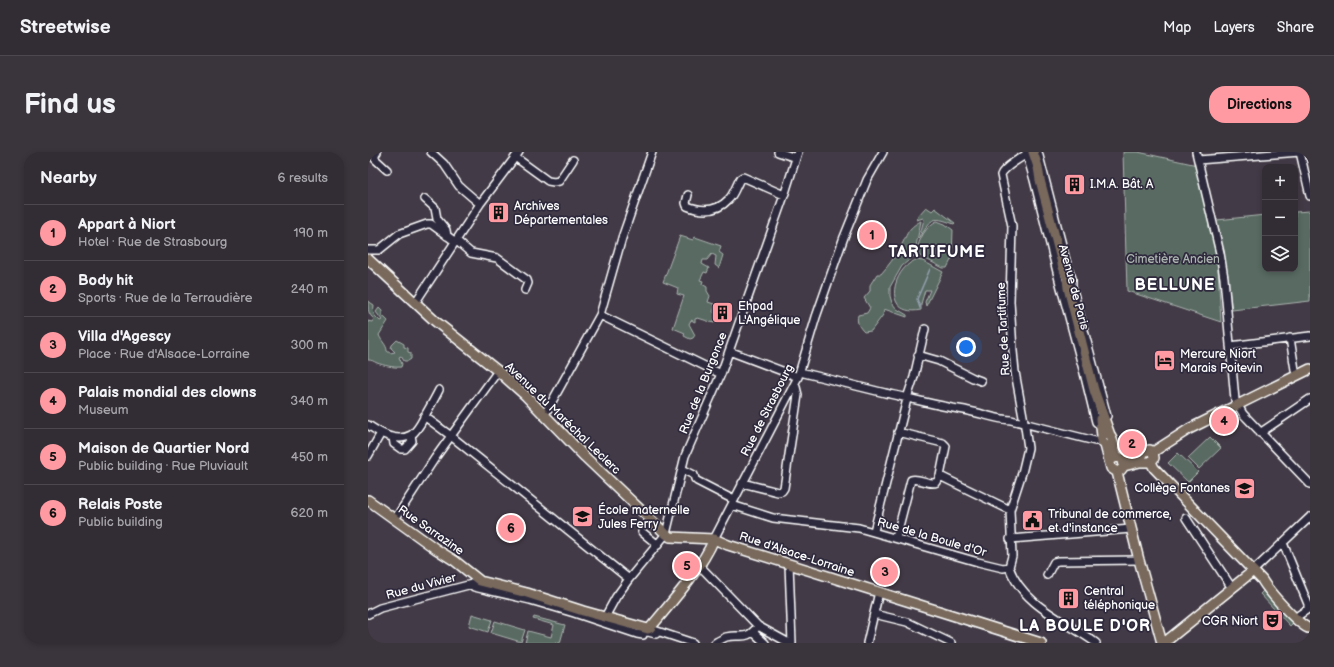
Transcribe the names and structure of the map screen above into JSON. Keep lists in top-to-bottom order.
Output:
{
  "streets": {
    "main road": [
      "Avenue de Paris",
      "Avenue du Maréchal Leclerc",
      "Rue Sarrazine",
      "Rue d'Alsace-Lorraine"
    ],
    "street": [
      "Rue de Tartifume",
      "Rue de la Burgonce",
      "Rue de Strasbourg",
      "Rue de la Boule d'Or",
      "Rue du Vivier"
    ]
  },
  "crossings": [
    ["Avenue de Paris", "Rue de Tartifume"],
    ["Rue de Tartifume", "Rue de la Boule d'Or"],
    ["Rue de la Burgonce", "Avenue du Maréchal Leclerc"],
    ["Rue de la Burgonce", "Rue de la Boule d'Or"],
    ["Rue de Strasbourg", "Rue de la Boule d'Or"],
    ["Rue de Strasbourg", "Rue d'Alsace-Lorraine"],
    ["Rue Sarrazine", "Rue du Vivier"]
  ],
  "districts": ["TARTIFUME", "BELLUNE", "LA BOULE D'OR"],
  "parks": ["Cimetière Ancien"],
  "places": {
    "building": [
      "I.M.A. Bât. A",
      "Archives Départementales",
      "Ehpad L'Angélique",
      "Central téléphonique"
    ],
    "hotel": ["Mercure Niort Marais Poitevin"],
    "school or university": ["Collège Fontanes", "École maternelle Jules Ferry"],
    "public building": ["Tribunal de commerce, et d'instance"],
    "theatre": ["CGR Niort"]
  },
  "page": {
    "header": "Streetwise",
    "nav": ["Map", "Layers", "Share"],
    "buttons": "Directions",
    "title": "Find us",
    "heading": ["Nearby", "6 results"],
    "map_buttons": ["+", "−"],
    "list": [
      {
        "mark": "1",
        "name": "Appart à Niort",
        "note": "Hotel · Rue de Strasbourg",
        "value": "190 m"
      },
      {
        "mark": "2",
        "name": "Body hit",
        "note": "Sports · Rue de la Terraudière",
        "value": "240 m"
      },
      {
        "mark": "3",
        "name": "Villa d'Agescy",
        "note": "Place · Rue d'Alsace-Lorraine",
        "value": "300 m"
      },
      {
        "mark": "4",
        "name": "Palais mondial des clowns",
        "note": "Museum",
        "value": "340 m"
      },
      {
        "mark": "5",
        "name": "Maison de Quartier Nord",
        "note": "Public building · Rue Pluviault",
        "value": "450 m"
      },
      {
        "mark": "6",
        "name": "Relais Poste",
        "note": "Public building",
        "value": "620 m"
      }
    ],
    "pins": [
      "1",
      "4",
      "2",
      "6",
      "5",
      "3"
    ]
  }
}
